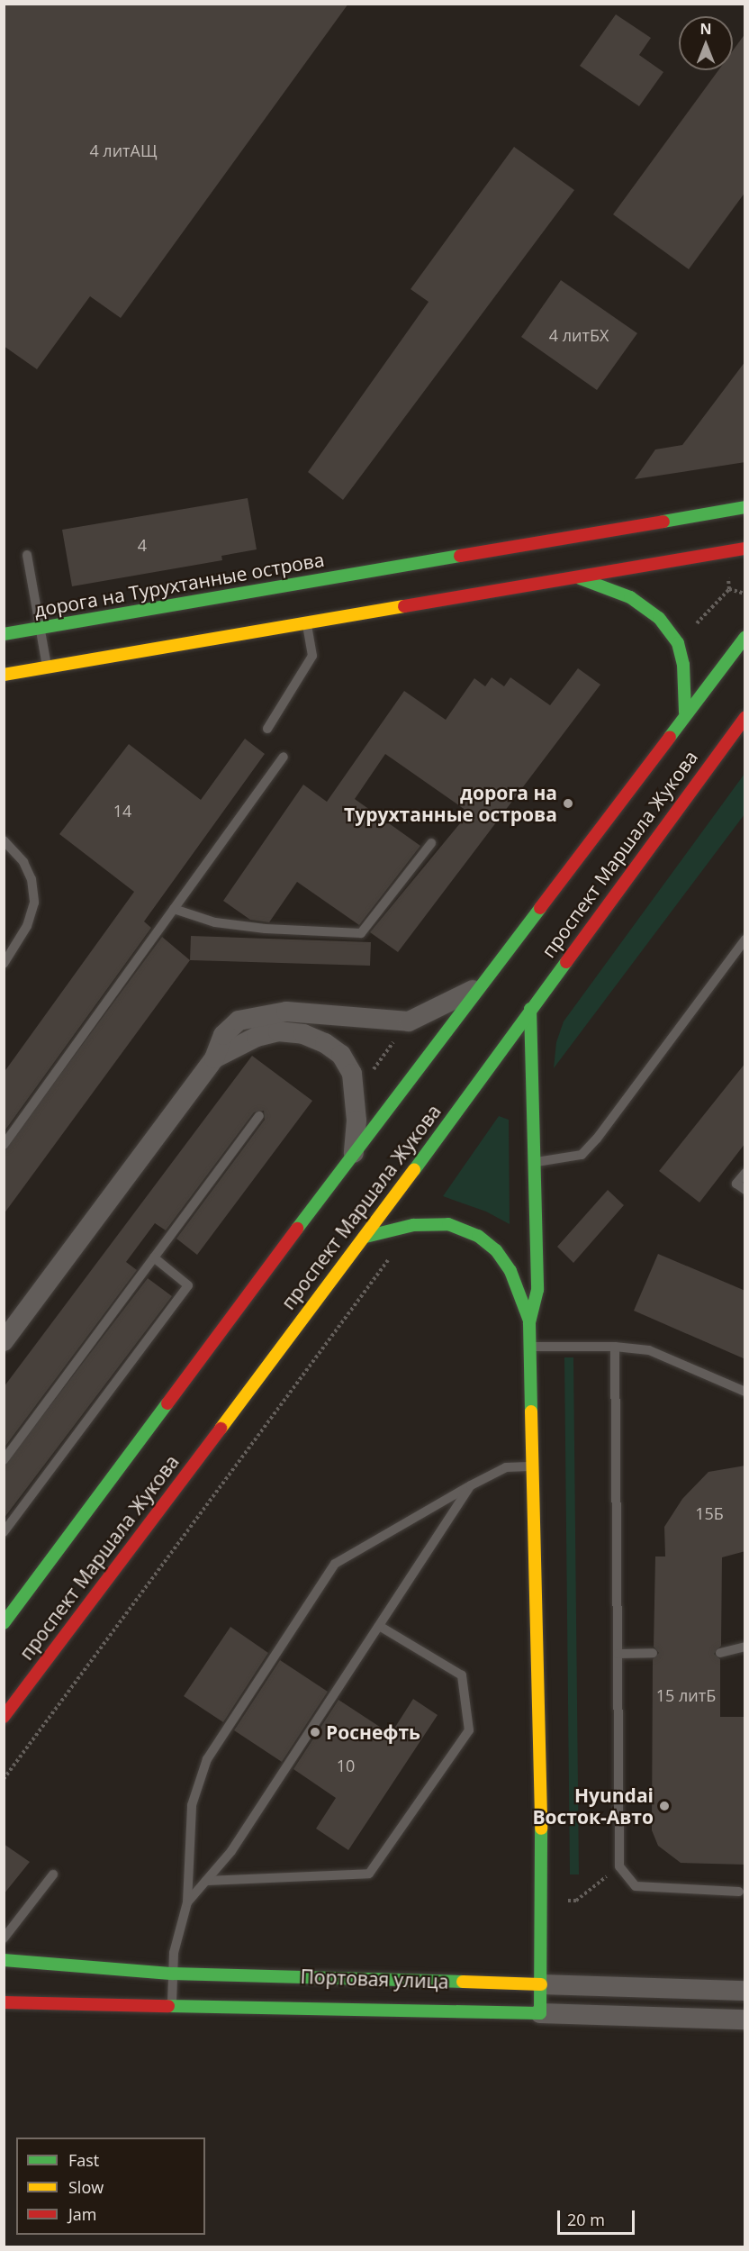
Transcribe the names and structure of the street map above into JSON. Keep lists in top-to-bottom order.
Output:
{
  "streets": {
    "street": ["дорога на Турухтанные острова", "проспект Маршала Жукова", "Портовая улица"]
  },
  "places": ["дорога на Турухтанные острова", "Роснефть", "Hyundai Восток-Авто"],
  "house_numbers": [
    "4 литАЩ",
    "4 литБХ",
    "4",
    "14",
    "15Б",
    "15 литБ",
    "10"
  ],
  "legend": ["Fast", "Slow", "Jam"],
  "scale_bar": "20 m",
  "north": "top"
}
